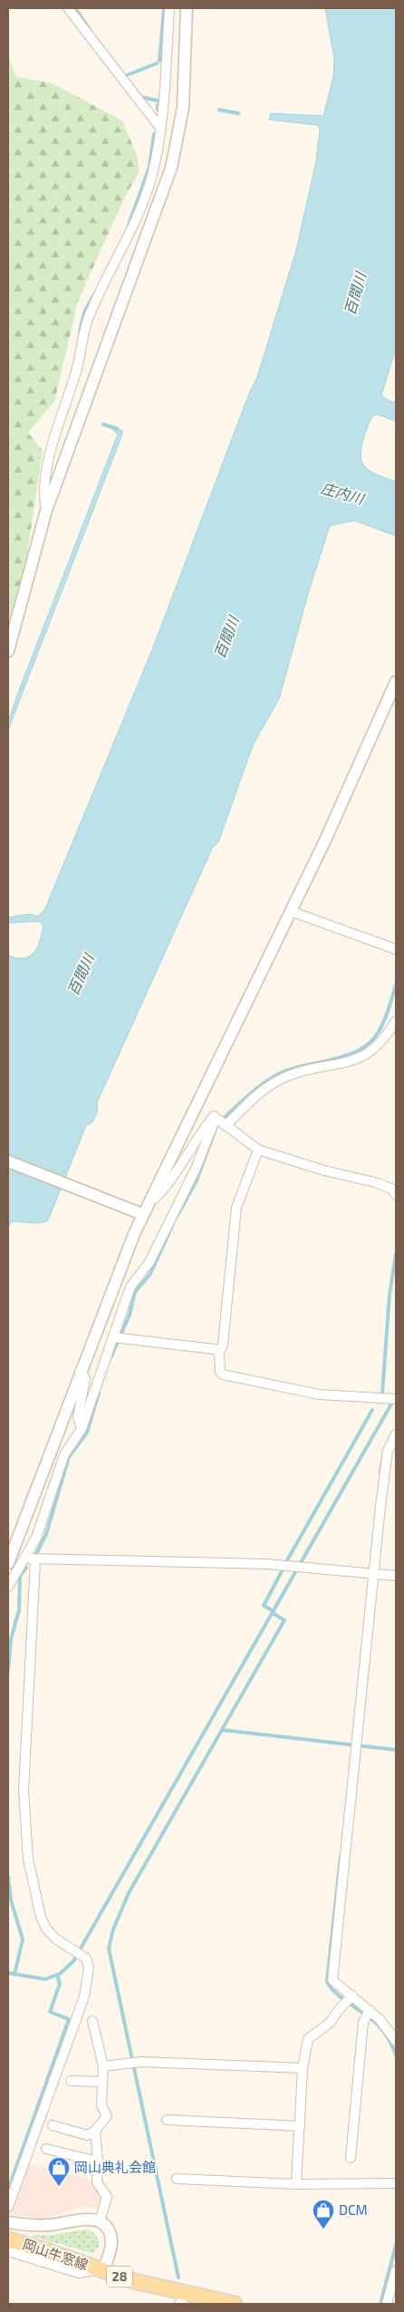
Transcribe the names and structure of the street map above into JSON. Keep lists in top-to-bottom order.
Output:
{
  "streets": {
    "main road": ["岡山牛窓線", "28"]
  },
  "water": ["百間川", "庄内川"],
  "places": {
    "shop": ["岡山典礼会館", "DCM"]
  }
}
